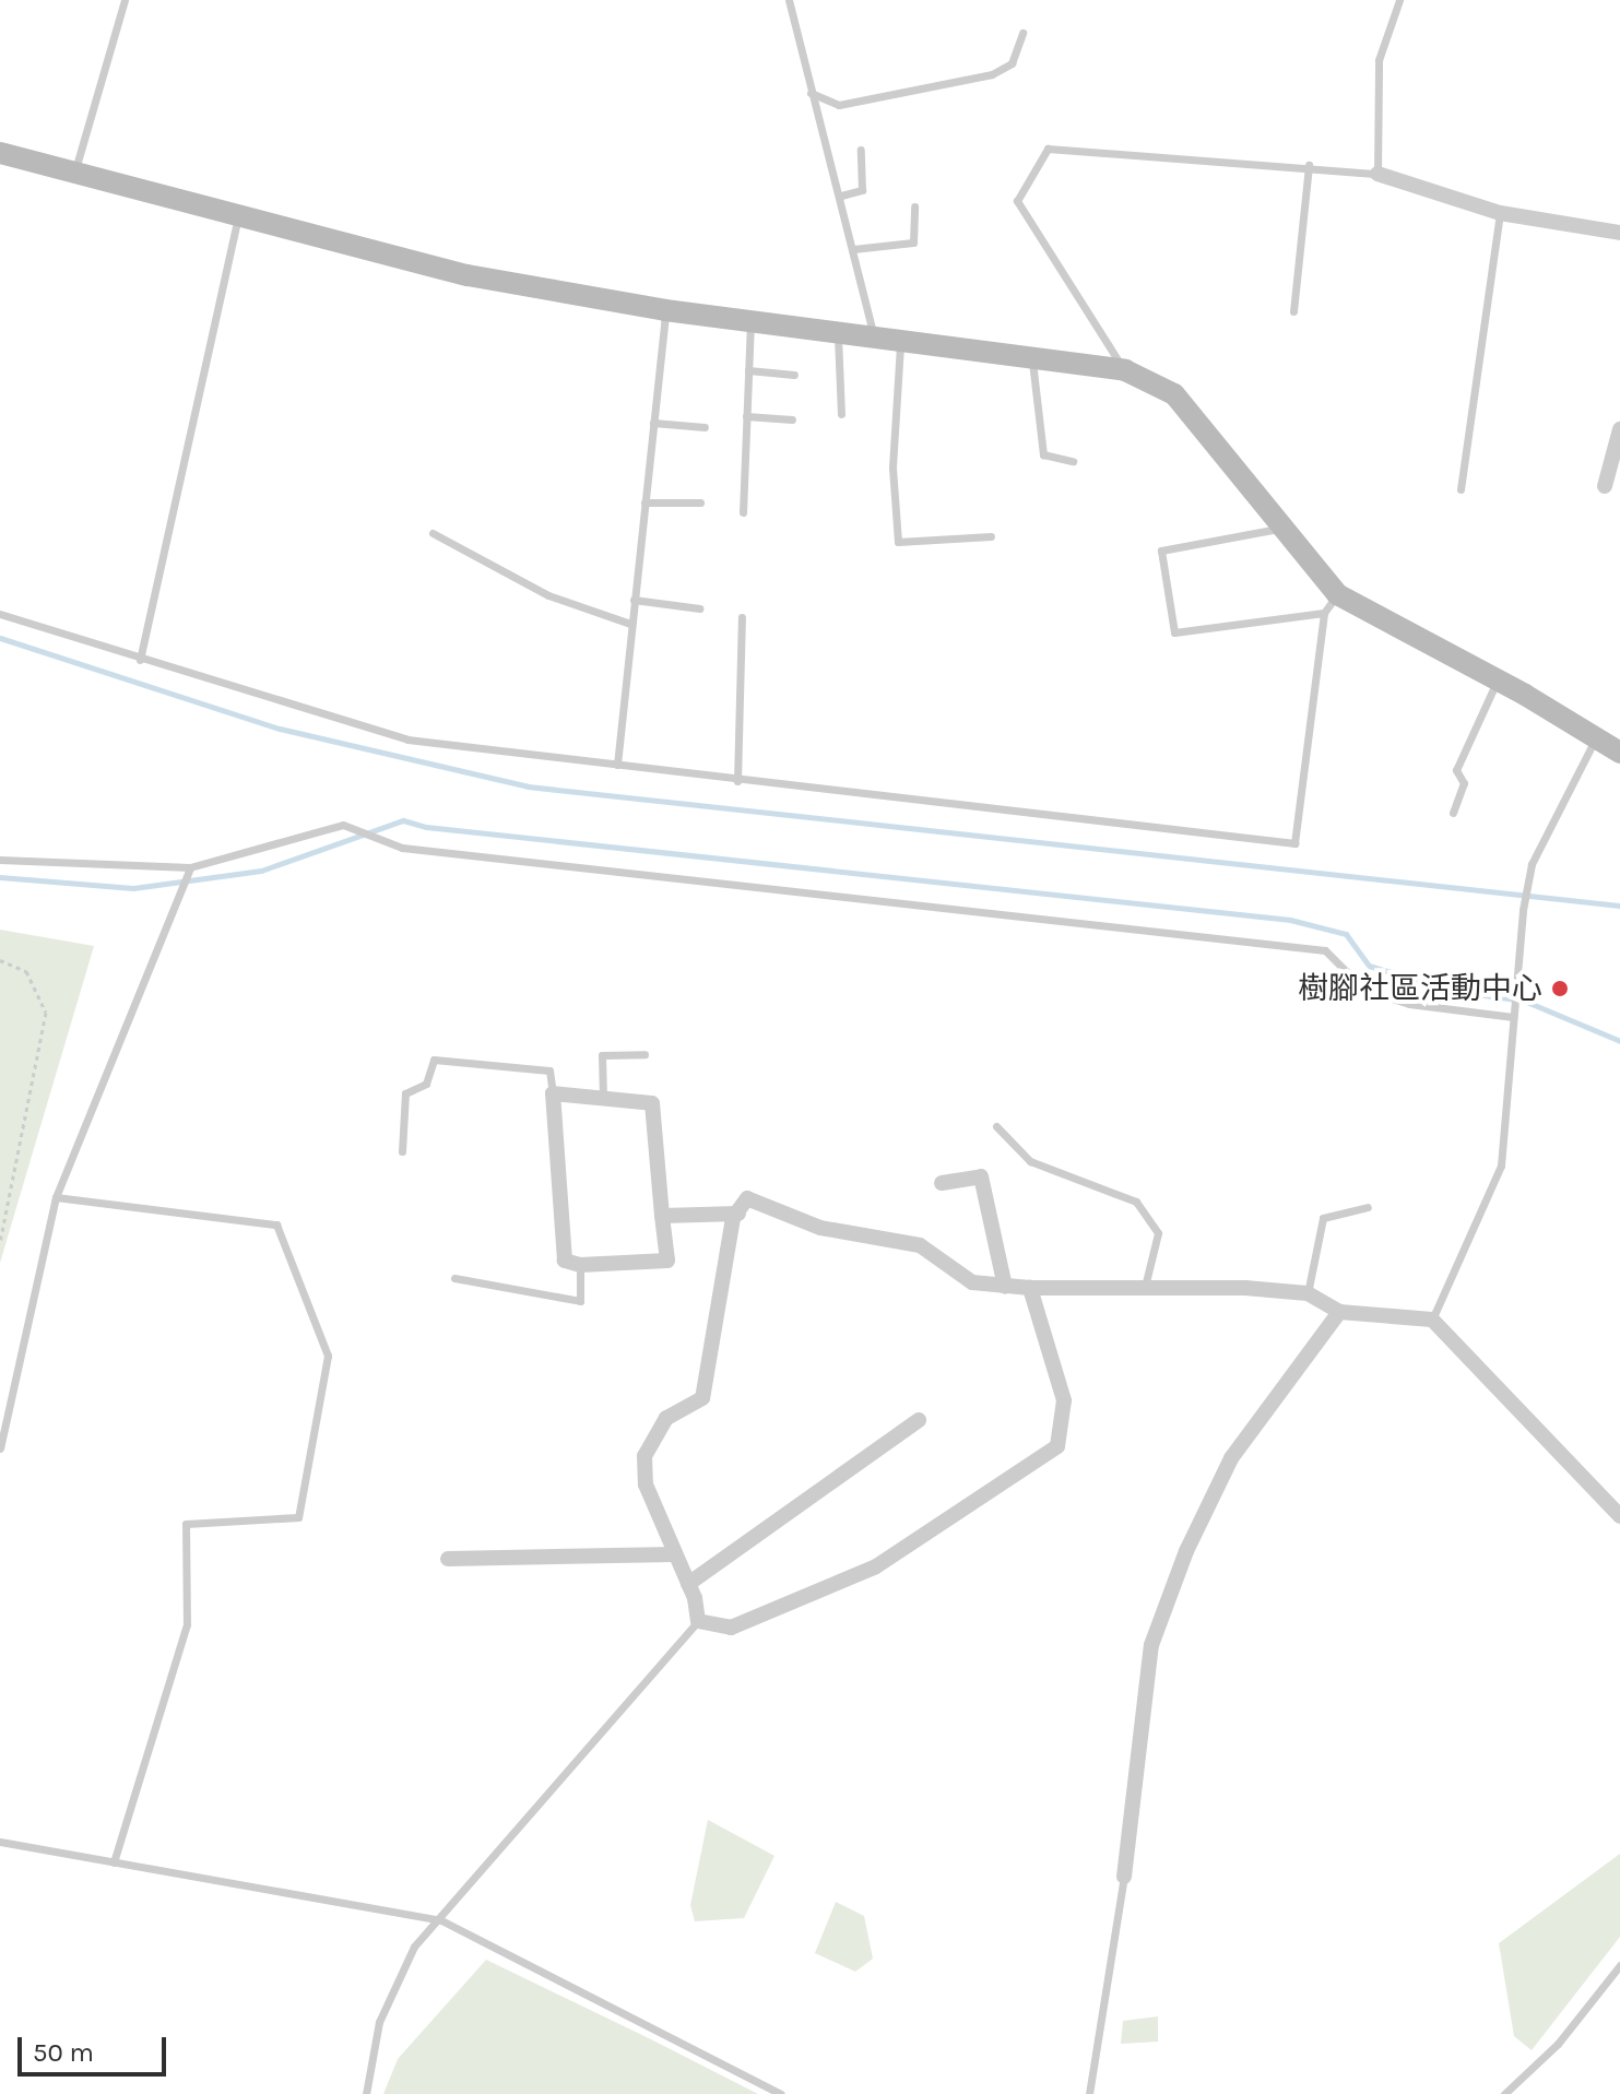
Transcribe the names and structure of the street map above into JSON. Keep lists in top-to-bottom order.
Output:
{
  "places": ["樹腳社區活動中心"],
  "scale_bar": "50 m"
}
